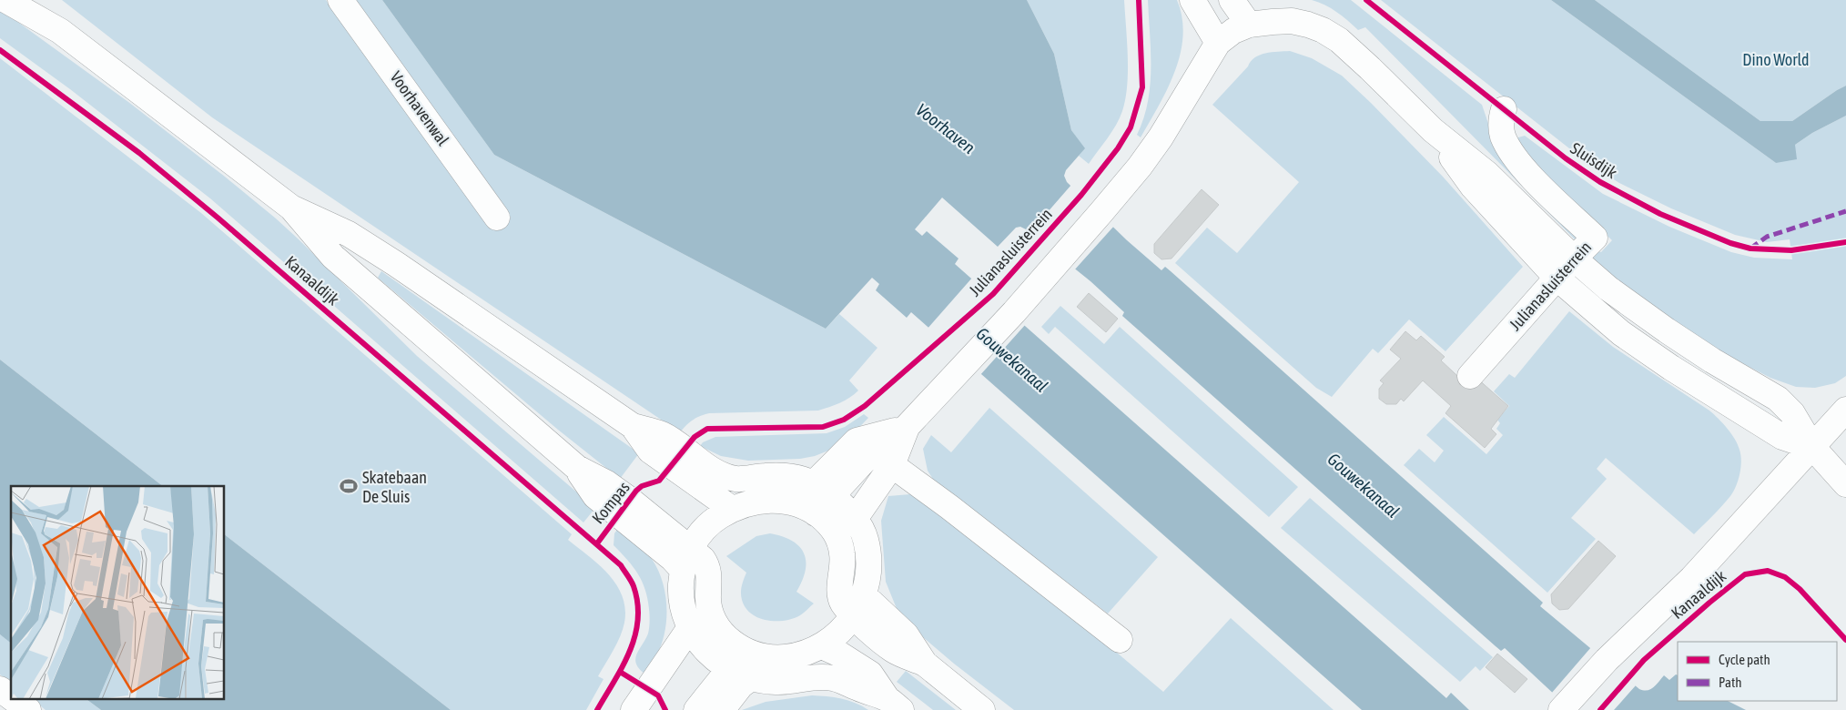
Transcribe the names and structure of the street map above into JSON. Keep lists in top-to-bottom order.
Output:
{
  "streets": {
    "main road": ["Voorhavenwal", "Julianasluisterrein", "Kanaaldijk"],
    "cycle path": ["Sluisdijk", "Kompas"]
  },
  "water": ["Voorhaven", "Gouwekanaal"],
  "parks": ["Dino World"],
  "places": {
    "sports": ["Skatebaan De Sluis"]
  },
  "legend": ["Cycle path", "Path"]
}
